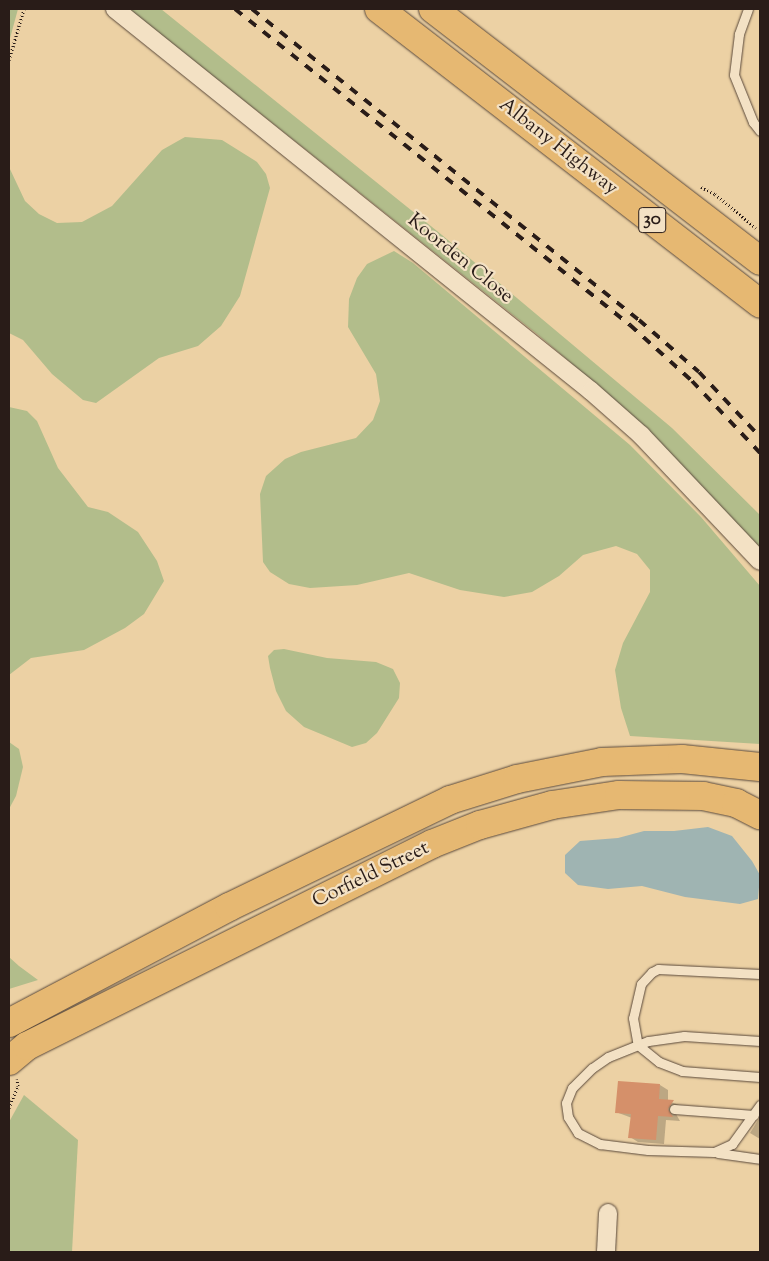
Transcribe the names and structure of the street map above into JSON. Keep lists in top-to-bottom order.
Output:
{
  "streets": {
    "main road": ["Albany Highway", "30", "Corfield Street"],
    "street": ["Koorden Close"]
  }
}
